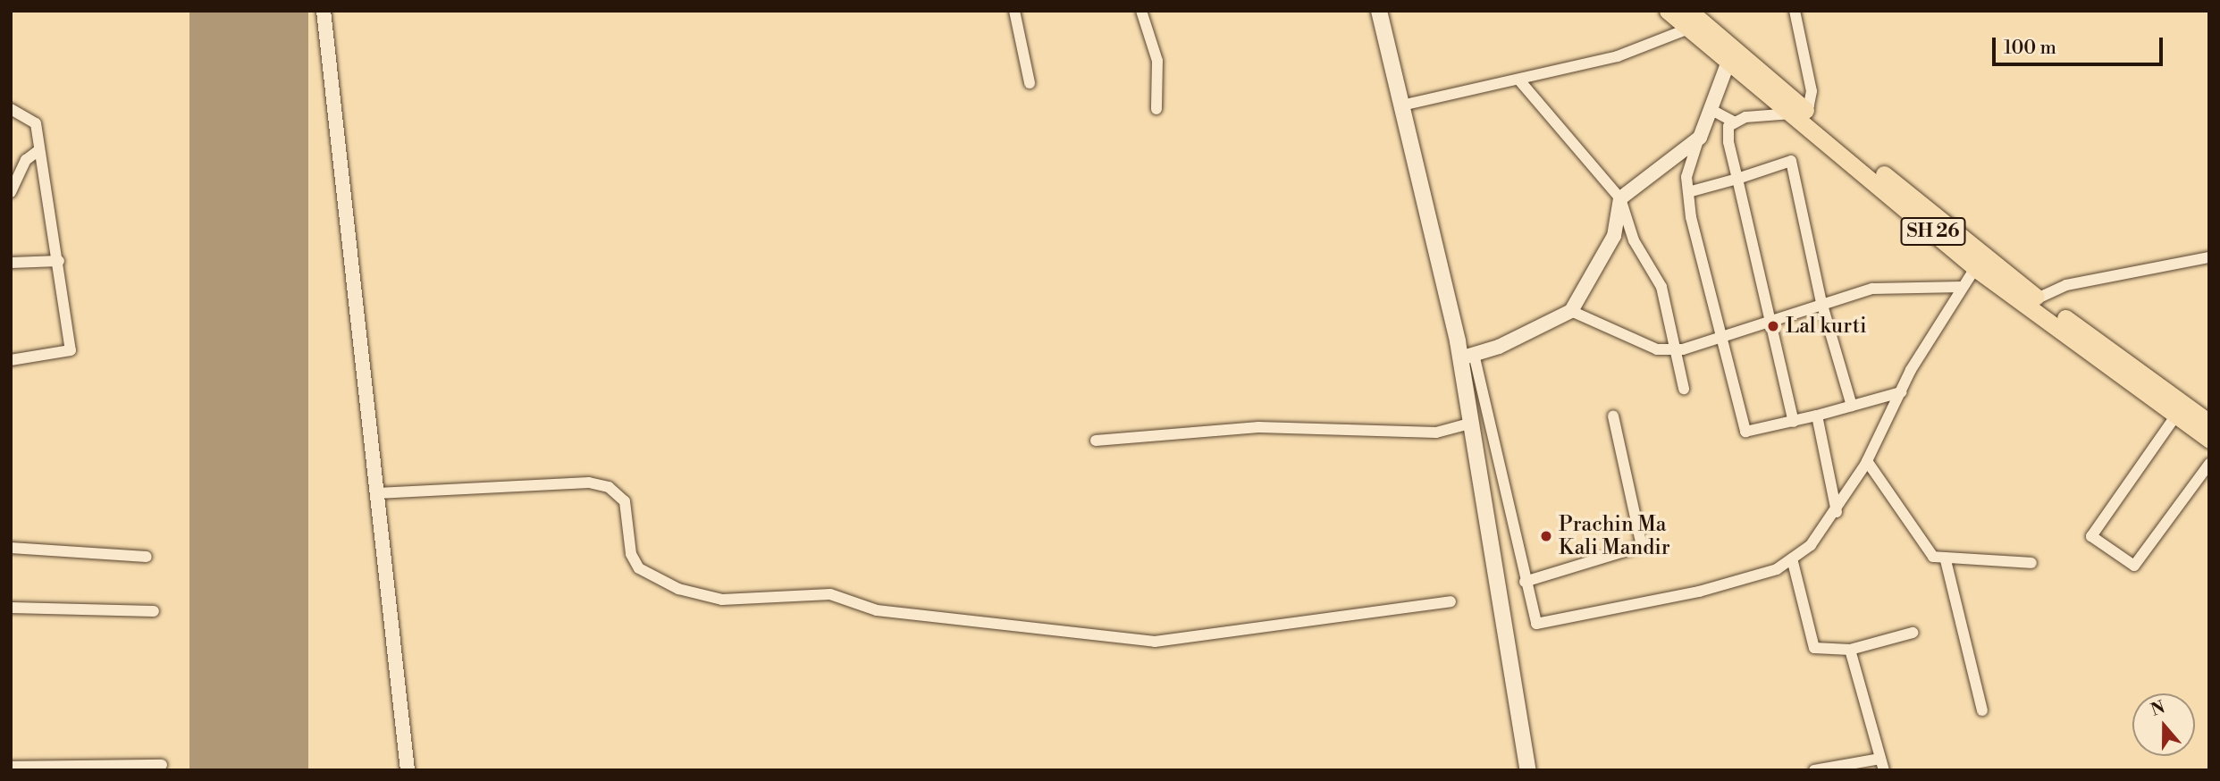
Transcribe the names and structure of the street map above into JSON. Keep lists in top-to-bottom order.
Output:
{
  "streets": {
    "main road": ["SH 26"]
  },
  "places": ["Lal kurti", "Prachin Ma Kali Mandir"],
  "scale_bar": "100 m",
  "north": "top"
}
